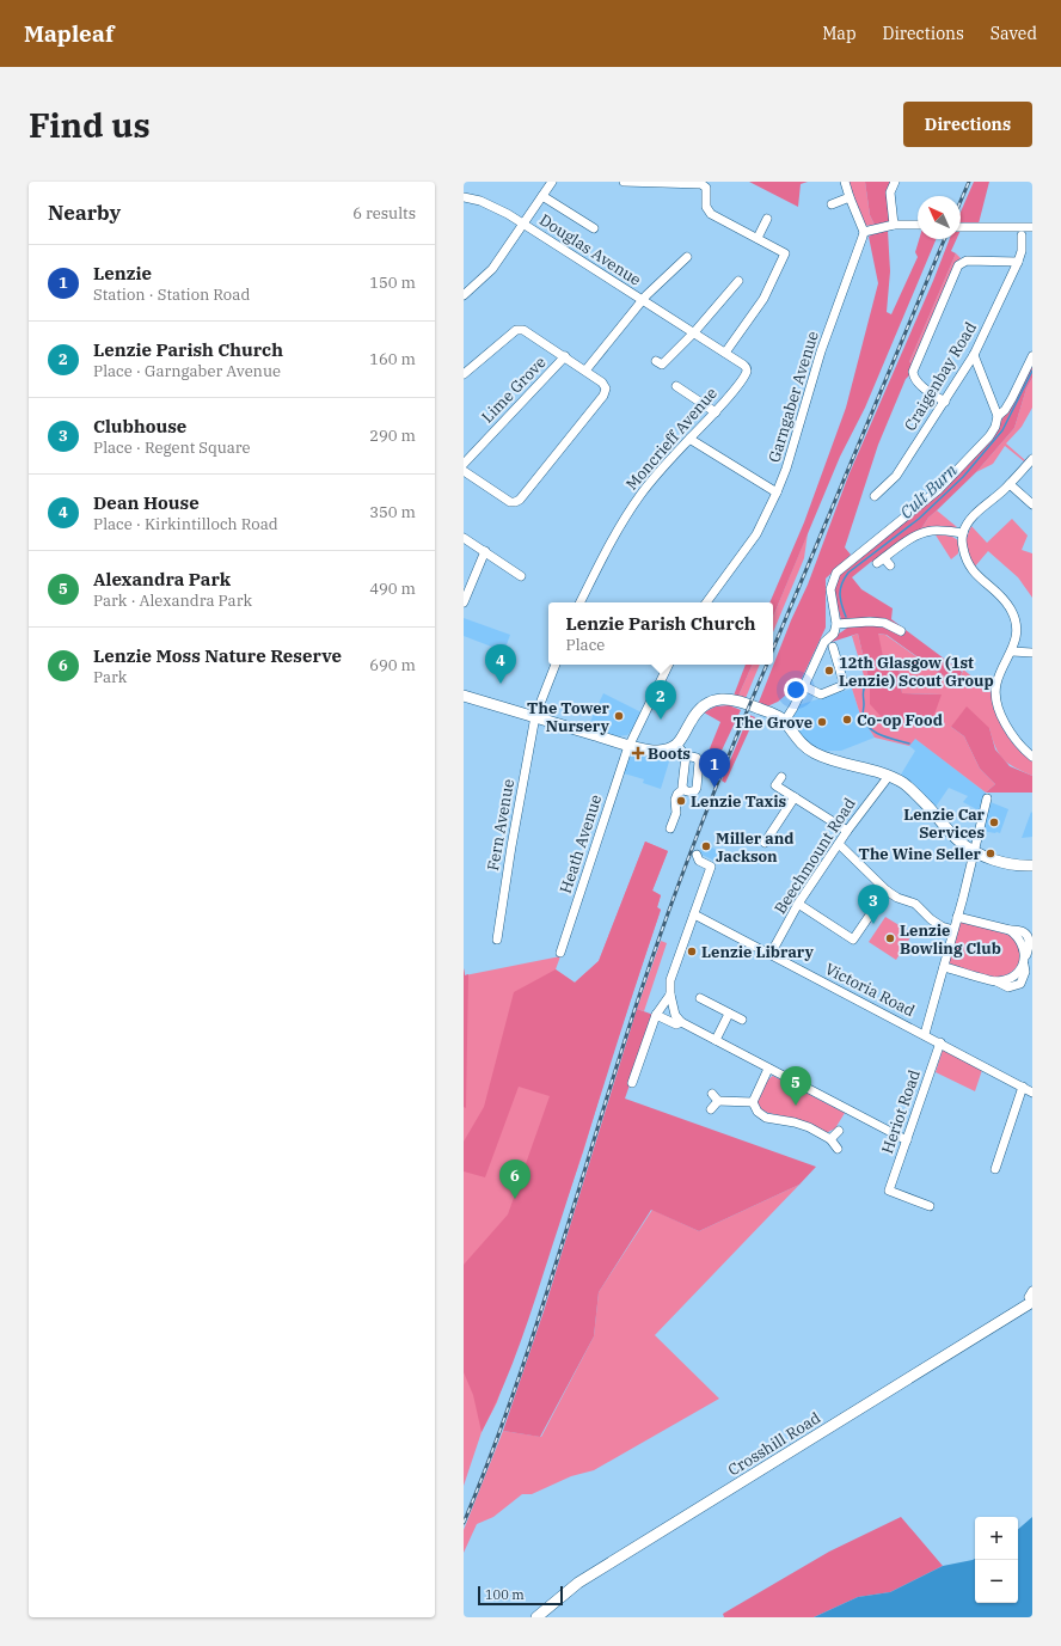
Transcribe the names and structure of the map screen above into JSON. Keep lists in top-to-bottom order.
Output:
{
  "streets": {
    "main road": ["Crosshill Road"],
    "street": [
      "Douglas Avenue",
      "Craigenbay Road",
      "Lime Grove",
      "Garngaber Avenue",
      "Moncrieff Avenue",
      "Fern Avenue",
      "Heath Avenue",
      "Beechmount Road",
      "Victoria Road",
      "Heriot Road"
    ]
  },
  "crossings": [
    ["Douglas Avenue", "Moncrieff Avenue"],
    ["Beechmount Road", "Victoria Road"],
    ["Victoria Road", "Heriot Road"]
  ],
  "water": ["Cult Burn"],
  "places": {
    "other": [
      "12th Glasgow (1st Lenzie) Scout Group",
      "The Tower Nursery",
      "Co-op Food",
      "The Grove",
      "Lenzie Taxis",
      "Lenzie Car Services",
      "Miller and Jackson",
      "The Wine Seller",
      "Lenzie Bowling Club",
      "Lenzie Library"
    ],
    "health": ["Boots"]
  },
  "scale_bar": "100 m",
  "north": "top left",
  "page": {
    "header": "Mapleaf",
    "nav": ["Map", "Directions", "Saved"],
    "buttons": "Directions",
    "title": "Find us",
    "heading": ["Nearby", "6 results"],
    "list": [
      {
        "mark": "1",
        "name": "Lenzie",
        "note": "Station · Station Road",
        "value": "150 m"
      },
      {
        "mark": "2",
        "name": "Lenzie Parish Church",
        "note": "Place · Garngaber Avenue",
        "value": "160 m"
      },
      {
        "mark": "3",
        "name": "Clubhouse",
        "note": "Place · Regent Square",
        "value": "290 m"
      },
      {
        "mark": "4",
        "name": "Dean House",
        "note": "Place · Kirkintilloch Road",
        "value": "350 m"
      },
      {
        "mark": "5",
        "name": "Alexandra Park",
        "note": "Park · Alexandra Park",
        "value": "490 m"
      },
      {
        "mark": "6",
        "name": "Lenzie Moss Nature Reserve",
        "note": "Park",
        "value": "690 m"
      }
    ],
    "popup": ["Lenzie Parish Church", "Place"],
    "pins": [
      "4",
      "2",
      "1",
      "3",
      "5",
      "6"
    ],
    "map_buttons": ["+", "−"],
    "scale": "100 m"
  }
}
